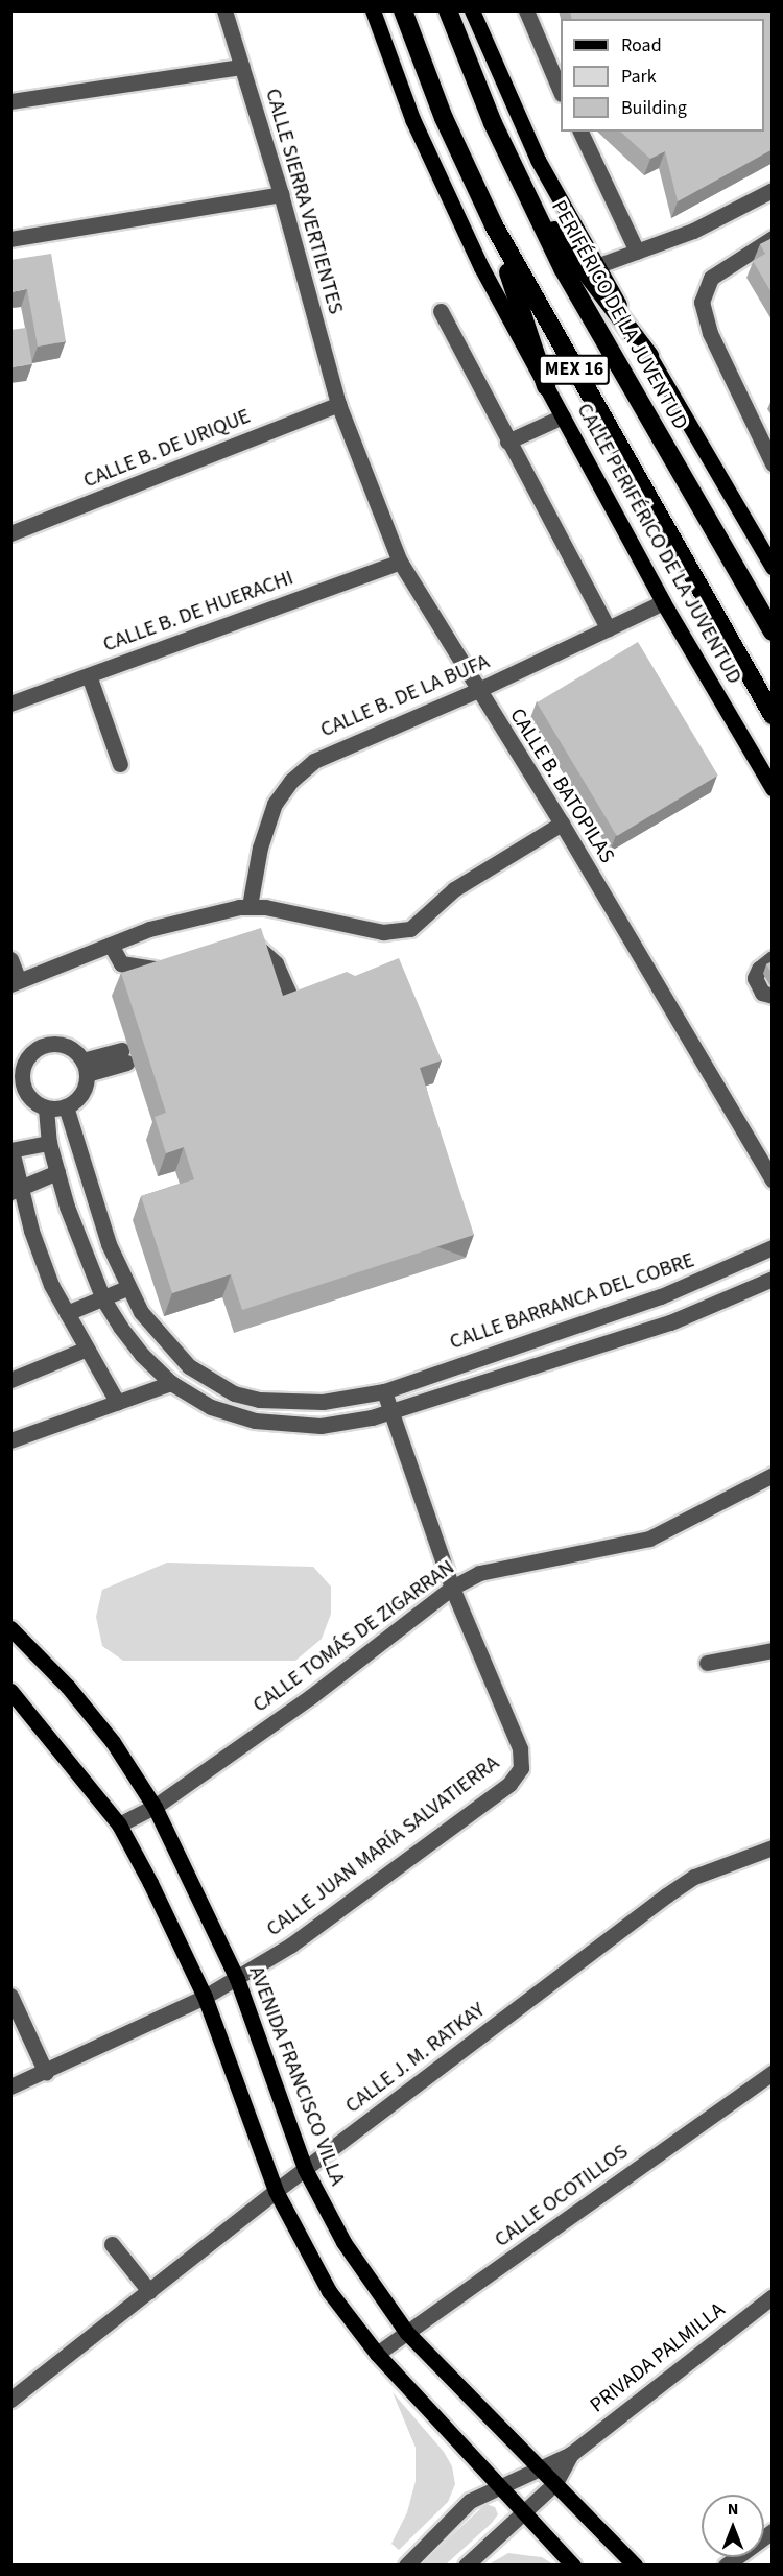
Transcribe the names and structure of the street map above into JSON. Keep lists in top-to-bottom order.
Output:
{
  "streets": {
    "highway": ["PERIFÉRICO DE LA JUVENTUD", "MEX 16"],
    "main road": ["CALLE PERIFÉRICO DE LA JUVENTUD", "AVENIDA FRANCISCO VILLA"],
    "street": [
      "CALLE SIERRA VERTIENTES",
      "CALLE B. DE URIQUE",
      "CALLE B. DE HUERACHI",
      "CALLE B. DE LA BUFA",
      "CALLE B. BATOPILAS",
      "CALLE BARRANCA DEL COBRE",
      "CALLE TOMÁS DE ZIGARRAN",
      "CALLE JUAN MARÍA SALVATIERRA",
      "CALLE J. M. RATKAY",
      "CALLE OCOTILLOS",
      "PRIVADA PALMILLA"
    ]
  },
  "crossings": [
    ["CALLE SIERRA VERTIENTES", "CALLE B. DE URIQUE"],
    ["CALLE SIERRA VERTIENTES", "CALLE B. BATOPILAS"],
    ["CALLE B. DE URIQUE", "CALLE B. BATOPILAS"],
    ["CALLE PERIFÉRICO DE LA JUVENTUD", "CALLE B. DE LA BUFA"],
    ["CALLE B. DE HUERACHI", "CALLE B. BATOPILAS"],
    ["CALLE B. DE LA BUFA", "CALLE B. BATOPILAS"],
    ["CALLE BARRANCA DEL COBRE", "CALLE JUAN MARÍA SALVATIERRA"],
    ["CALLE TOMÁS DE ZIGARRAN", "CALLE JUAN MARÍA SALVATIERRA"],
    ["CALLE TOMÁS DE ZIGARRAN", "AVENIDA FRANCISCO VILLA"],
    ["CALLE JUAN MARÍA SALVATIERRA", "AVENIDA FRANCISCO VILLA"],
    ["CALLE J. M. RATKAY", "AVENIDA FRANCISCO VILLA"],
    ["AVENIDA FRANCISCO VILLA", "CALLE OCOTILLOS"],
    ["AVENIDA FRANCISCO VILLA", "PRIVADA PALMILLA"]
  ],
  "legend": ["Road", "Park", "Building"],
  "north": "top"
}
